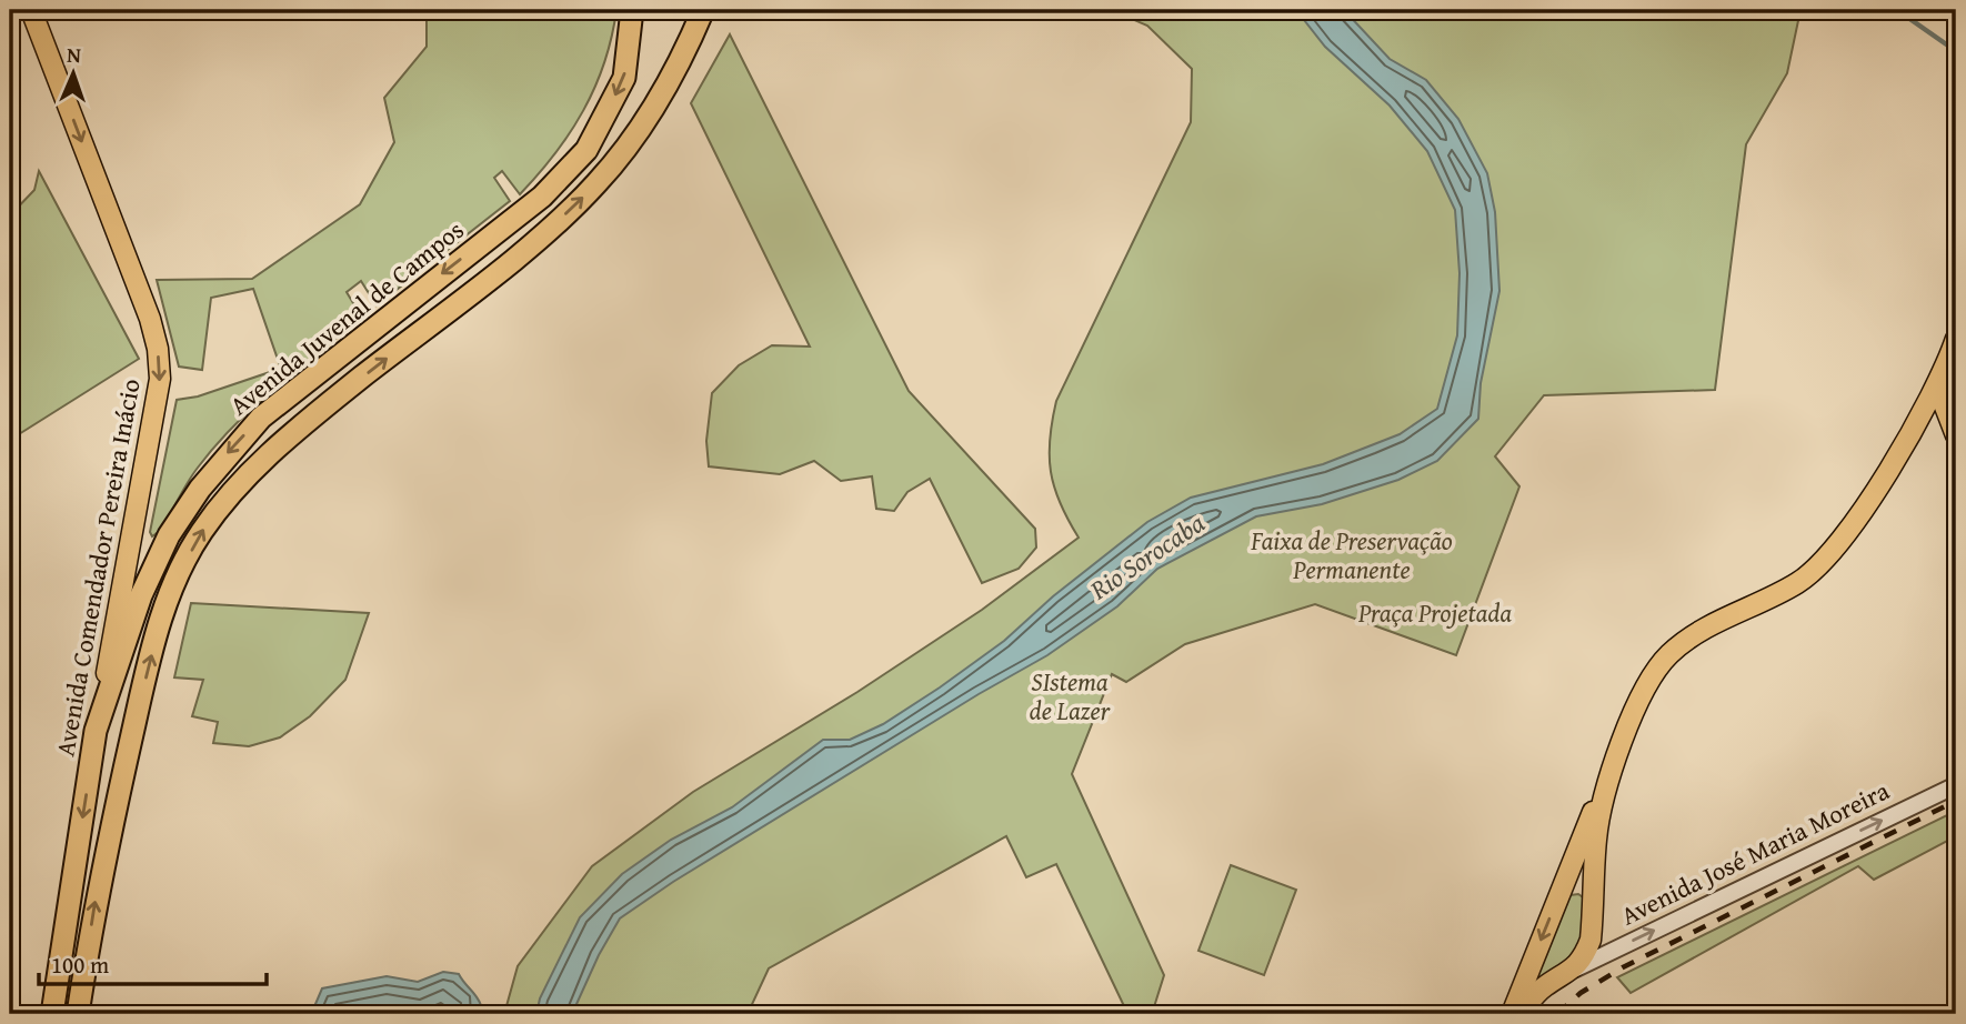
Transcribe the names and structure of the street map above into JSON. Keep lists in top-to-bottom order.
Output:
{
  "streets": {
    "highway": ["Avenida Juvenal de Campos", "Avenida Comendador Pereira Inácio"],
    "street": ["Avenida José Maria Moreira"]
  },
  "crossings": [
    ["Avenida Juvenal de Campos", "Avenida Comendador Pereira Inácio"]
  ],
  "one_way": ["Avenida Comendador Pereira Inácio", "Avenida José Maria Moreira"],
  "water": ["Rio Sorocaba"],
  "parks": ["Faixa de Preservação Permanente", "Praça Projetada", "SIstema de Lazer"],
  "scale_bar": "100 m",
  "north": "top"
}
